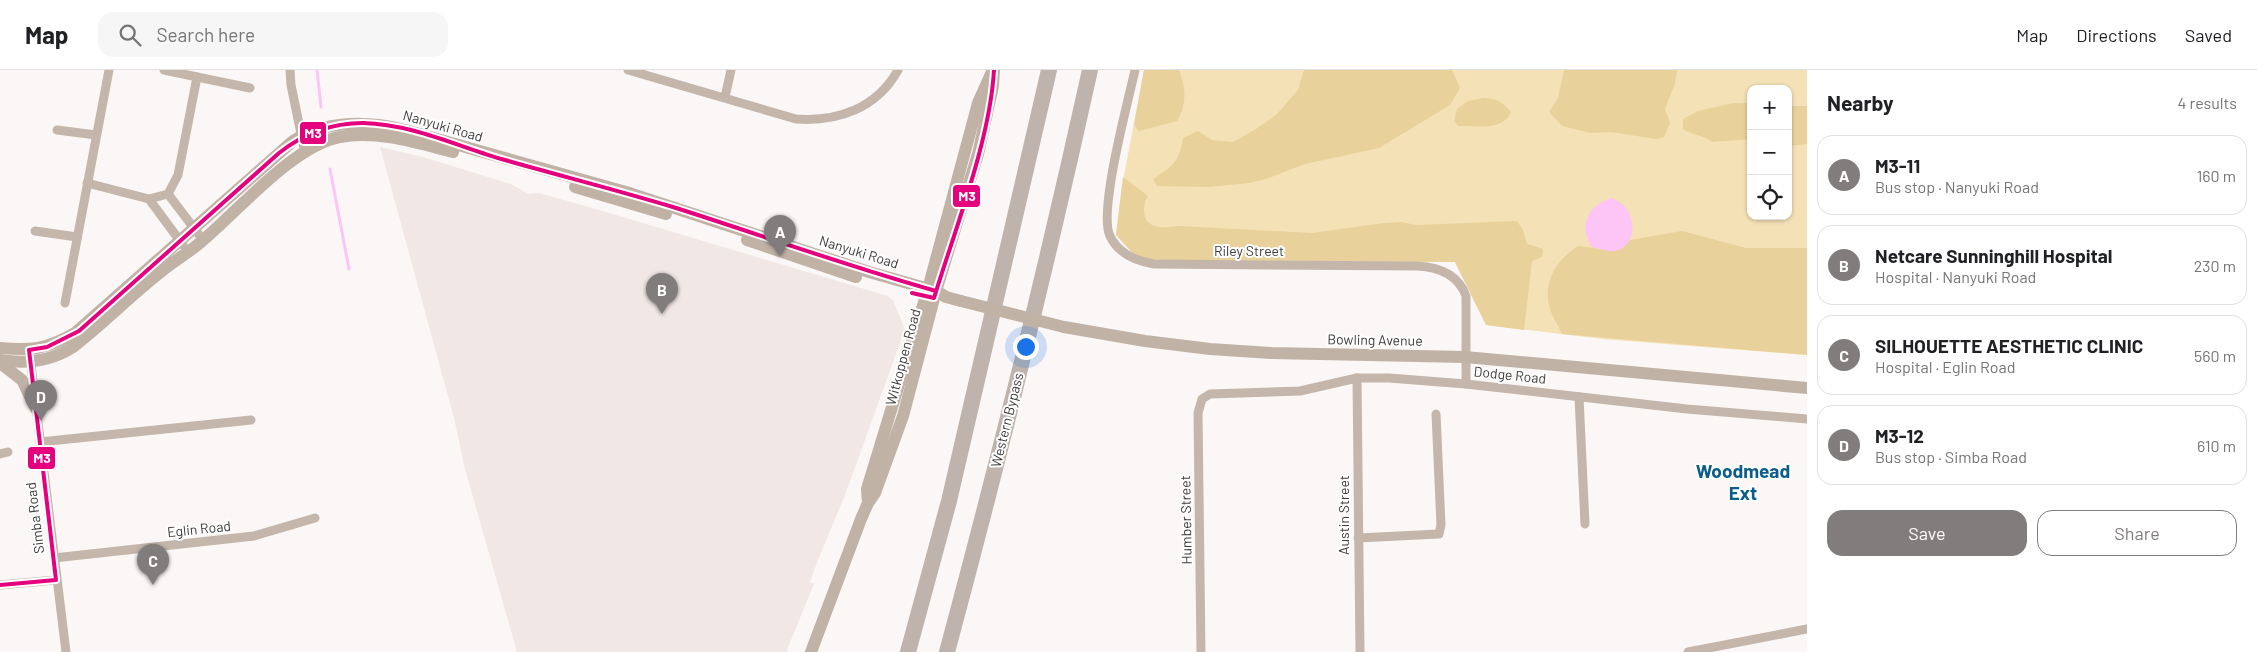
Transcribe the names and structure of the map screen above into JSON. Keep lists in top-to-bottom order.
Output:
{
  "streets": {
    "highway": ["Western Bypass"],
    "main road": ["Nanyuki Road", "Bowling Avenue", "Witkoppen Road"],
    "street": [
      "Riley Street",
      "Dodge Road",
      "Austin Street",
      "Simba Road",
      "Humber Street",
      "Eglin Road"
    ]
  },
  "crossings": [
    ["Nanyuki Road", "Bowling Avenue"],
    ["Nanyuki Road", "Witkoppen Road"],
    ["Nanyuki Road", "Simba Road"],
    ["Riley Street", "Bowling Avenue"],
    ["Riley Street", "Dodge Road"],
    ["Bowling Avenue", "Witkoppen Road"],
    ["Dodge Road", "Austin Street"],
    ["Dodge Road", "Humber Street"],
    ["Simba Road", "Eglin Road"]
  ],
  "districts": ["Woodmead Ext"],
  "lines": ["transit line M3"],
  "page": {
    "header": "Map",
    "search": "Search here",
    "nav": ["Map", "Directions", "Saved"],
    "heading": ["Nearby", "4 results"],
    "map_buttons": ["+", "−"],
    "list": [
      {
        "mark": "A",
        "name": "M3-11",
        "note": "Bus stop · Nanyuki Road",
        "value": "160 m"
      },
      {
        "mark": "B",
        "name": "Netcare Sunninghill Hospital",
        "note": "Hospital · Nanyuki Road",
        "value": "230 m"
      },
      {
        "mark": "C",
        "name": "SILHOUETTE AESTHETIC CLINIC",
        "note": "Hospital · Eglin Road",
        "value": "560 m"
      },
      {
        "mark": "D",
        "name": "M3-12",
        "note": "Bus stop · Simba Road",
        "value": "610 m"
      }
    ],
    "pins": [
      "A",
      "B",
      "D",
      "C"
    ],
    "buttons": ["Save", "Share"]
  }
}
